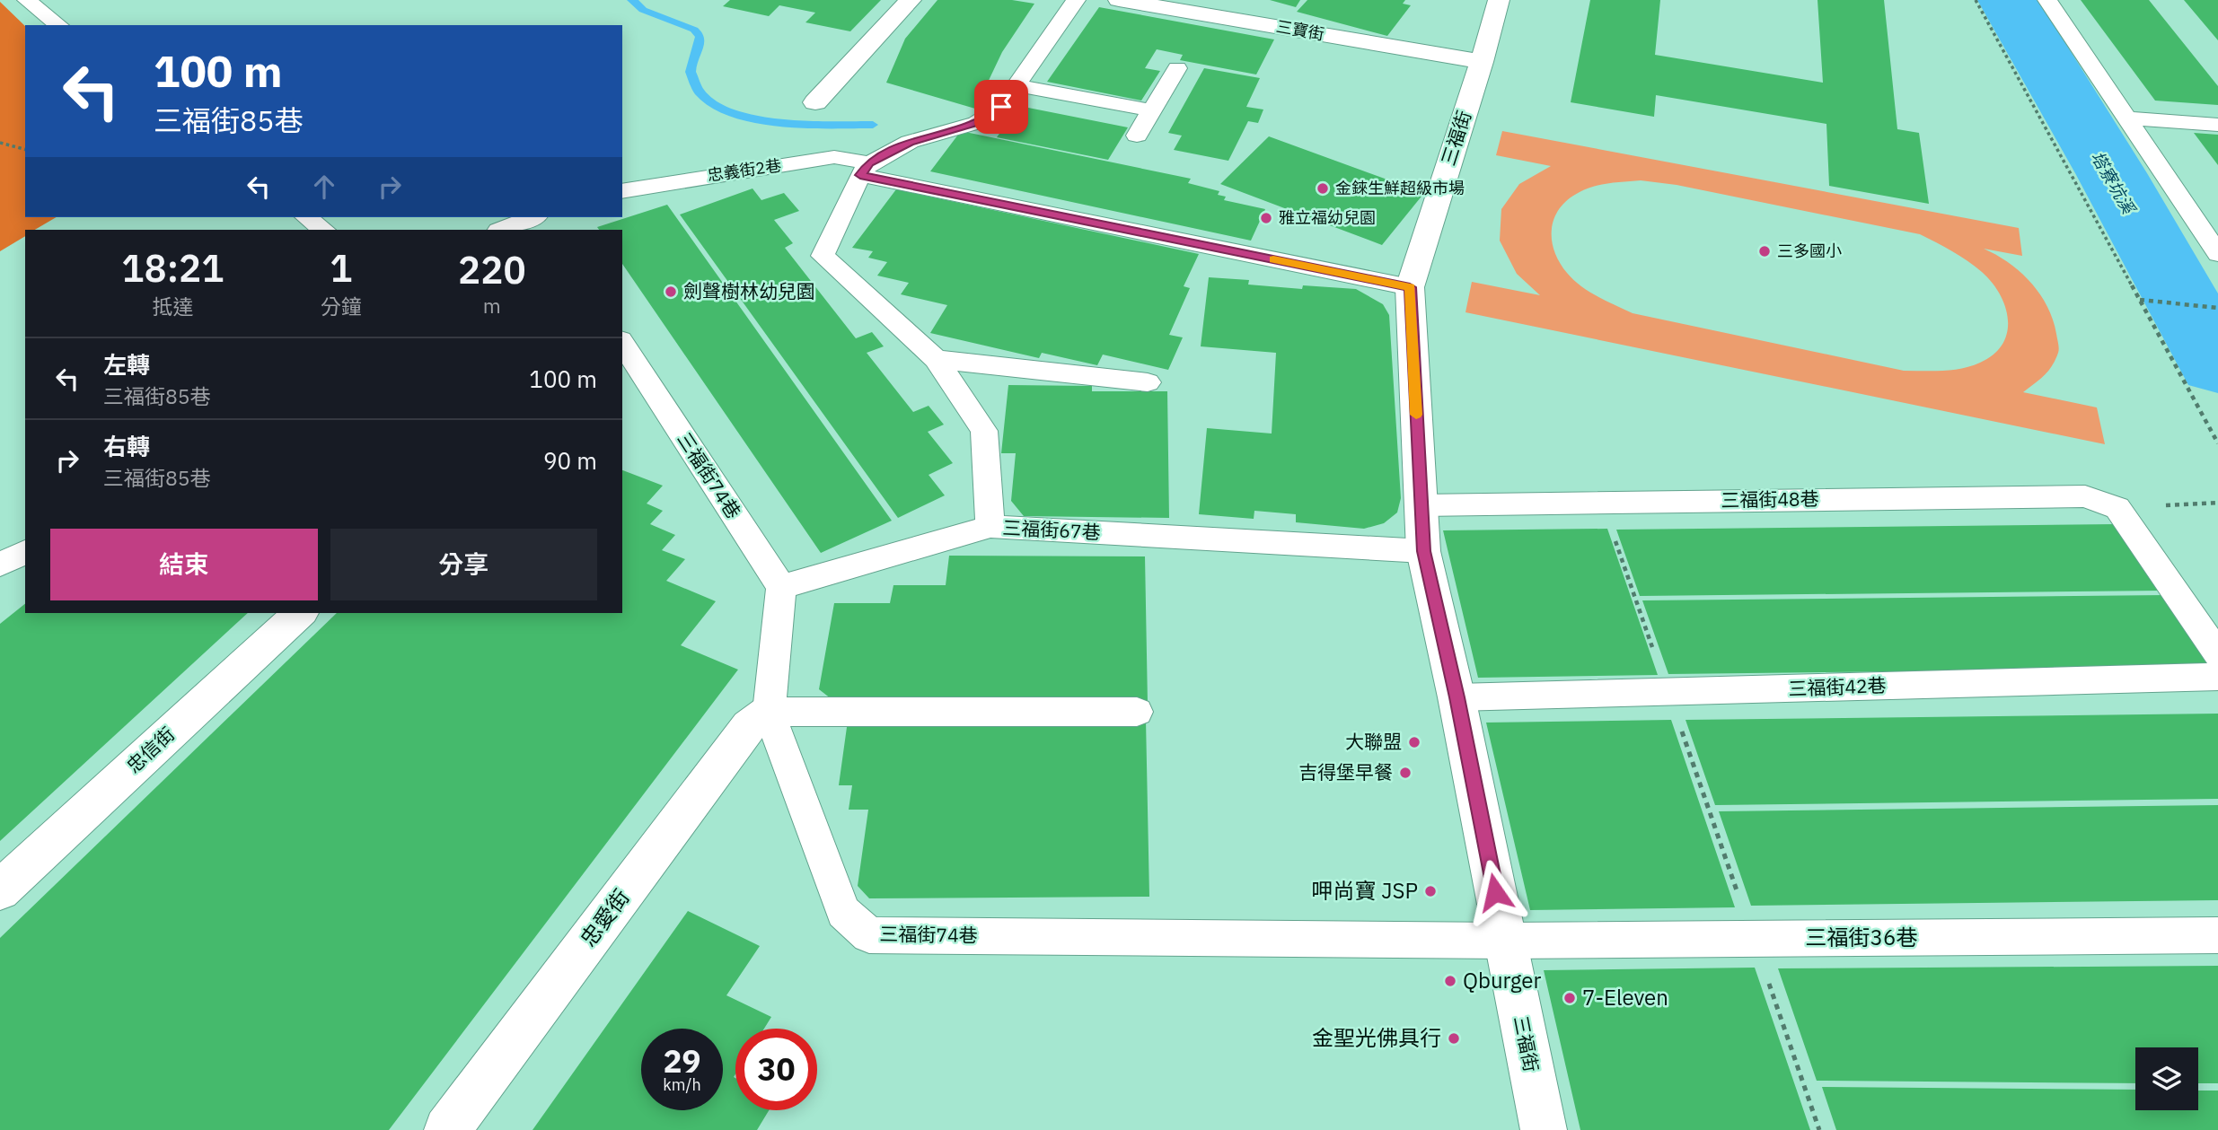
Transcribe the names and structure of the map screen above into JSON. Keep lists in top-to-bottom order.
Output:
{
  "streets": {
    "street": [
      "三寶街",
      "三福街",
      "忠信街",
      "忠愛街"
    ],
    "lane": [
      "忠義街2巷",
      "三福街74巷",
      "三福街48巷",
      "三福街67巷",
      "三福街42巷",
      "三福街36巷"
    ]
  },
  "crossings": [
    ["三寶街", "三福街"],
    ["三福街", "忠義街2巷"],
    ["三福街", "三福街74巷"],
    ["三福街", "三福街48巷"],
    ["三福街", "三福街67巷"],
    ["三福街", "三福街42巷"],
    ["三福街", "三福街36巷"],
    ["忠義街2巷", "三福街67巷"],
    ["三福街74巷", "忠愛街"],
    ["三福街74巷", "三福街36巷"]
  ],
  "water": ["塔寮坑溪"],
  "places": [
    "金錸生鮮超級市場",
    "雅立福幼兒園",
    "三多國小",
    "劍聲樹林幼兒園",
    "大聯盟",
    "吉得堡早餐",
    "呷尚寶 JSP",
    "Qburger",
    "7-Eleven",
    "金聖光佛具行"
  ],
  "page": {
    "turn": ["100 m", "三福街85巷"],
    "eta": [
      "18:21",
      "抵達",
      "1",
      "分鐘",
      "220",
      "m"
    ],
    "list": [
      {
        "name": "左轉",
        "note": "三福街85巷",
        "value": "100 m"
      },
      {
        "name": "右轉",
        "note": "三福街85巷",
        "value": "90 m"
      }
    ],
    "buttons": ["結束", "分享"],
    "speed": "29 km/h",
    "limit": "30"
  }
}
